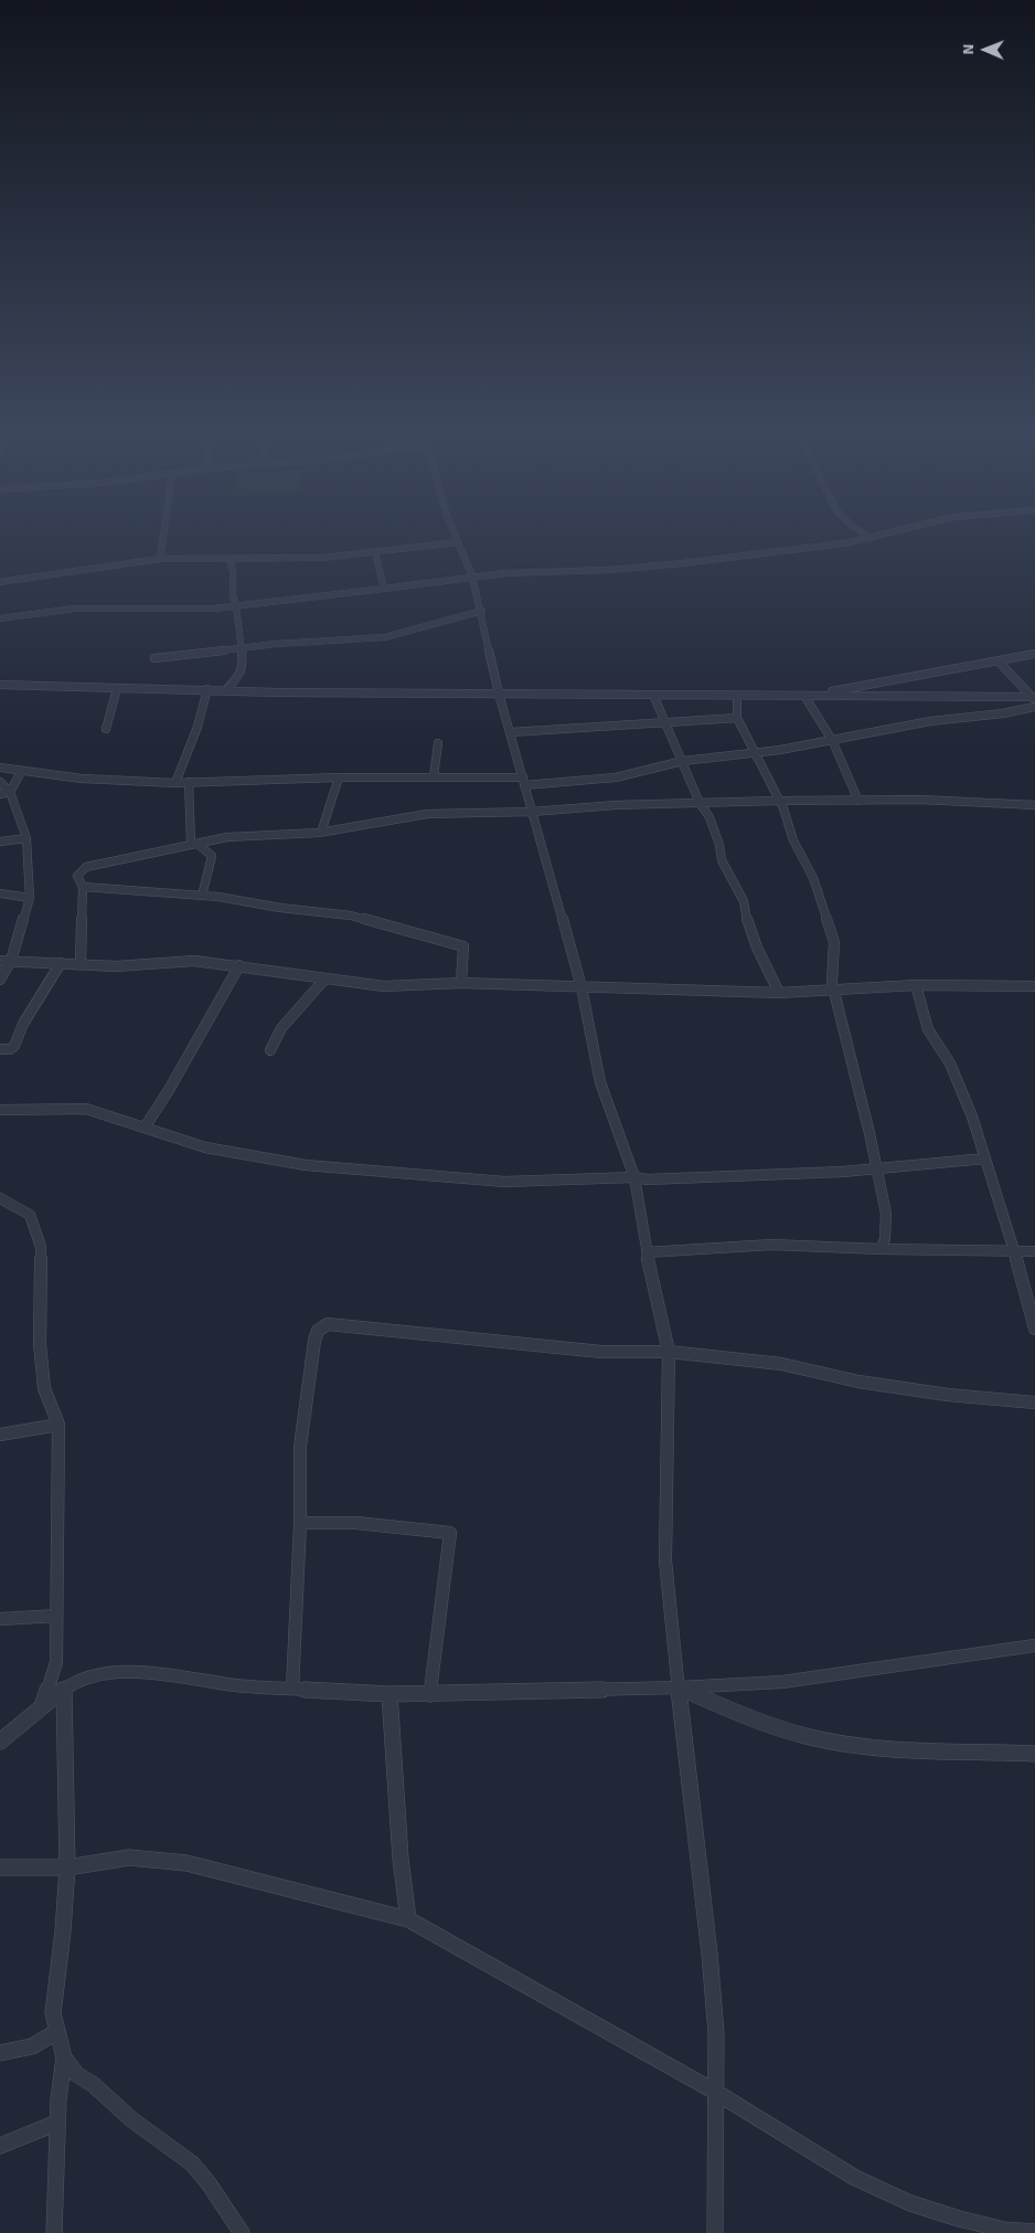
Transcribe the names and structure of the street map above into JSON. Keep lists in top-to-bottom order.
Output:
{
  "north": "left"
}
